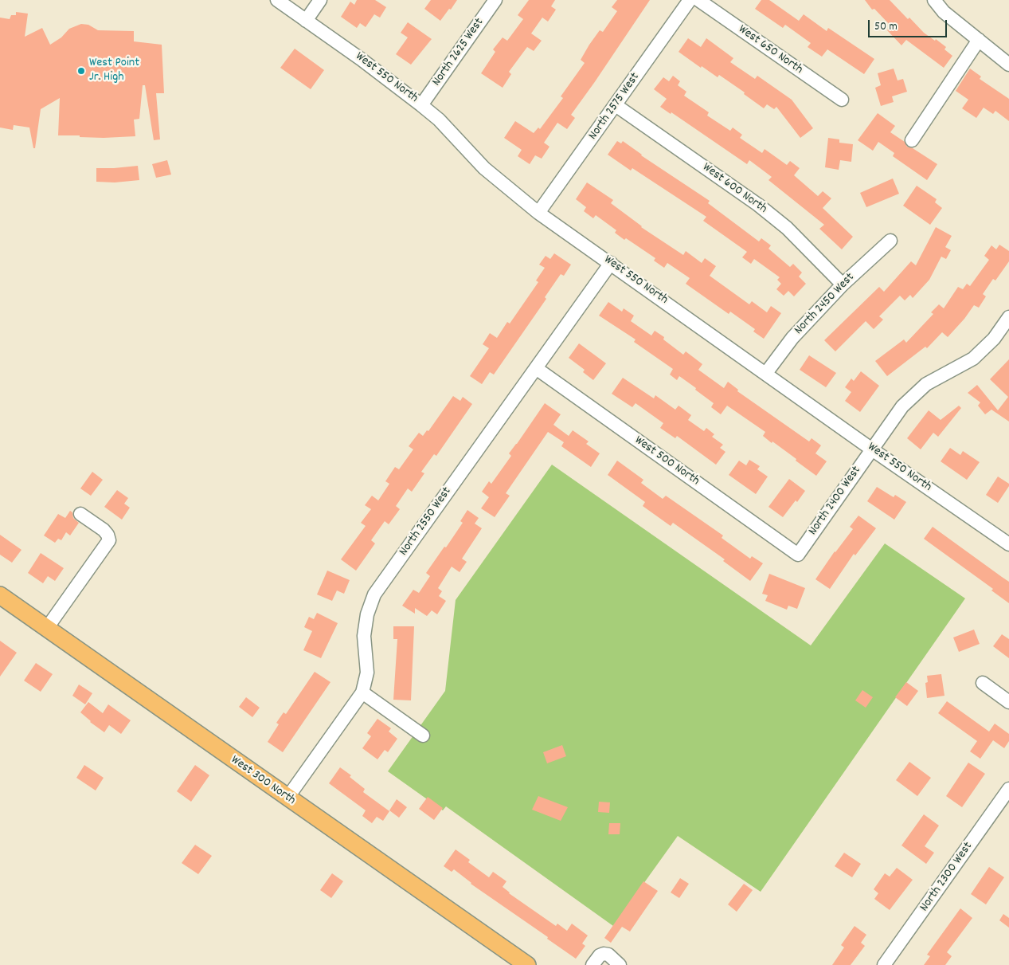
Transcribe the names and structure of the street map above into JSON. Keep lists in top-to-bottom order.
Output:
{
  "streets": {
    "main road": ["West 300 North"],
    "street": [
      "West 650 North",
      "North 2625 West",
      "West 550 North",
      "North 2575 West",
      "West 600 North",
      "North 2450 West",
      "West 500 North",
      "North 2400 West",
      "North 2550 West",
      "North 2300 West"
    ]
  },
  "crossings": [
    ["North 2625 West", "West 550 North"],
    ["West 550 North", "North 2575 West"],
    ["West 550 North", "North 2450 West"],
    ["West 550 North", "North 2400 West"],
    ["West 550 North", "North 2550 West"],
    ["North 2575 West", "West 600 North"],
    ["West 600 North", "North 2450 West"],
    ["West 500 North", "North 2400 West"],
    ["West 500 North", "North 2550 West"],
    ["North 2550 West", "West 300 North"]
  ],
  "places": ["West Point Jr. High"],
  "scale_bar": "50 m"
}
